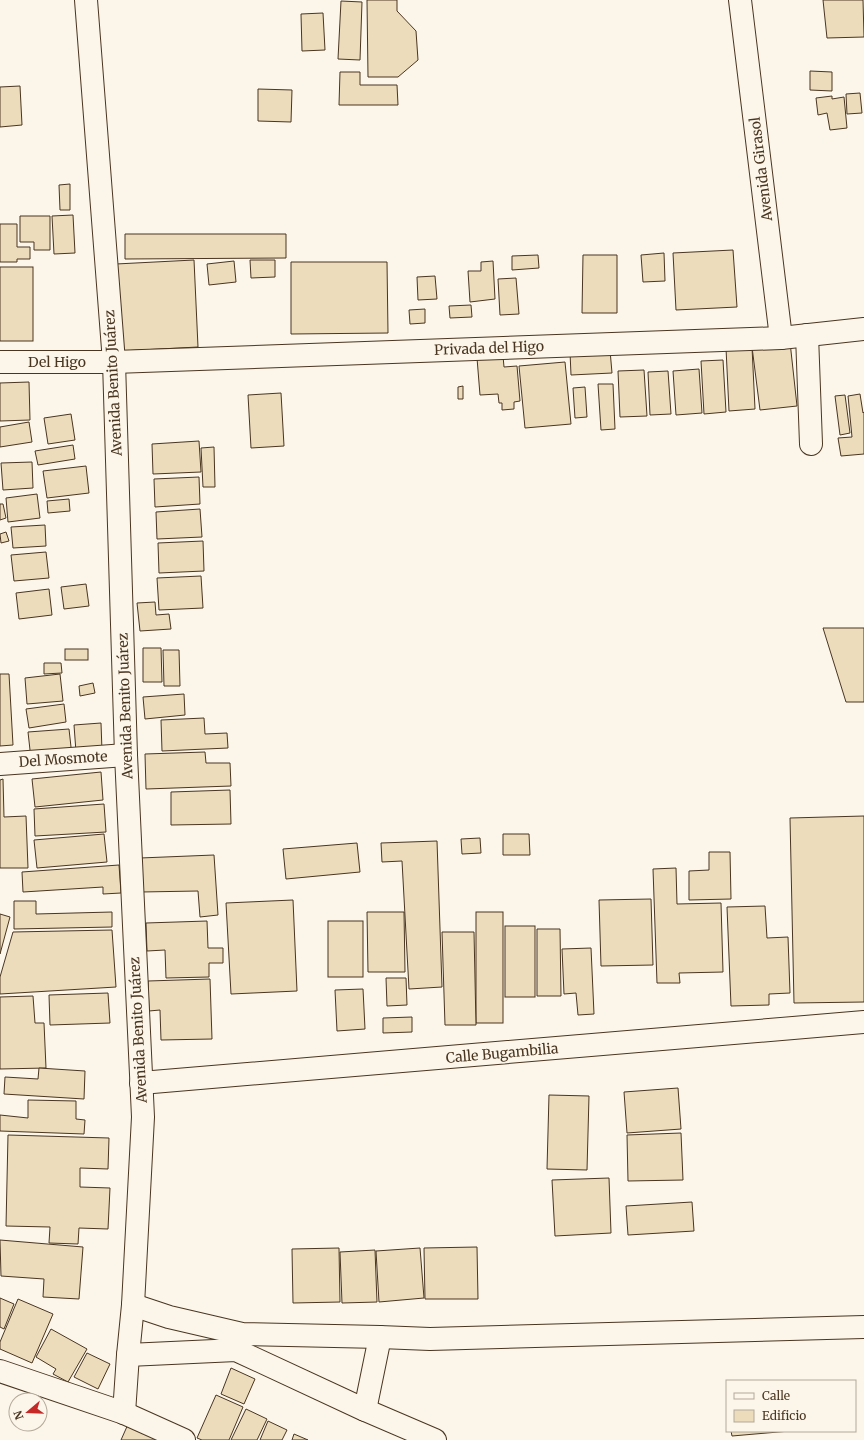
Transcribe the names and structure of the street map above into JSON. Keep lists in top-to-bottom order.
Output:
{
  "streets": {
    "street": [
      "Avenida Girasol",
      "Privada del Higo",
      "Del Higo",
      "Avenida Benito Juárez",
      "Del Mosmote",
      "Calle Bugambilia"
    ]
  },
  "crossings": [
    ["Avenida Girasol", "Privada del Higo"],
    ["Privada del Higo", "Del Higo"],
    ["Privada del Higo", "Avenida Benito Juárez"],
    ["Del Higo", "Avenida Benito Juárez"],
    ["Avenida Benito Juárez", "Del Mosmote"],
    ["Avenida Benito Juárez", "Calle Bugambilia"]
  ],
  "legend": ["Calle", "Edificio"],
  "north": "left"
}
